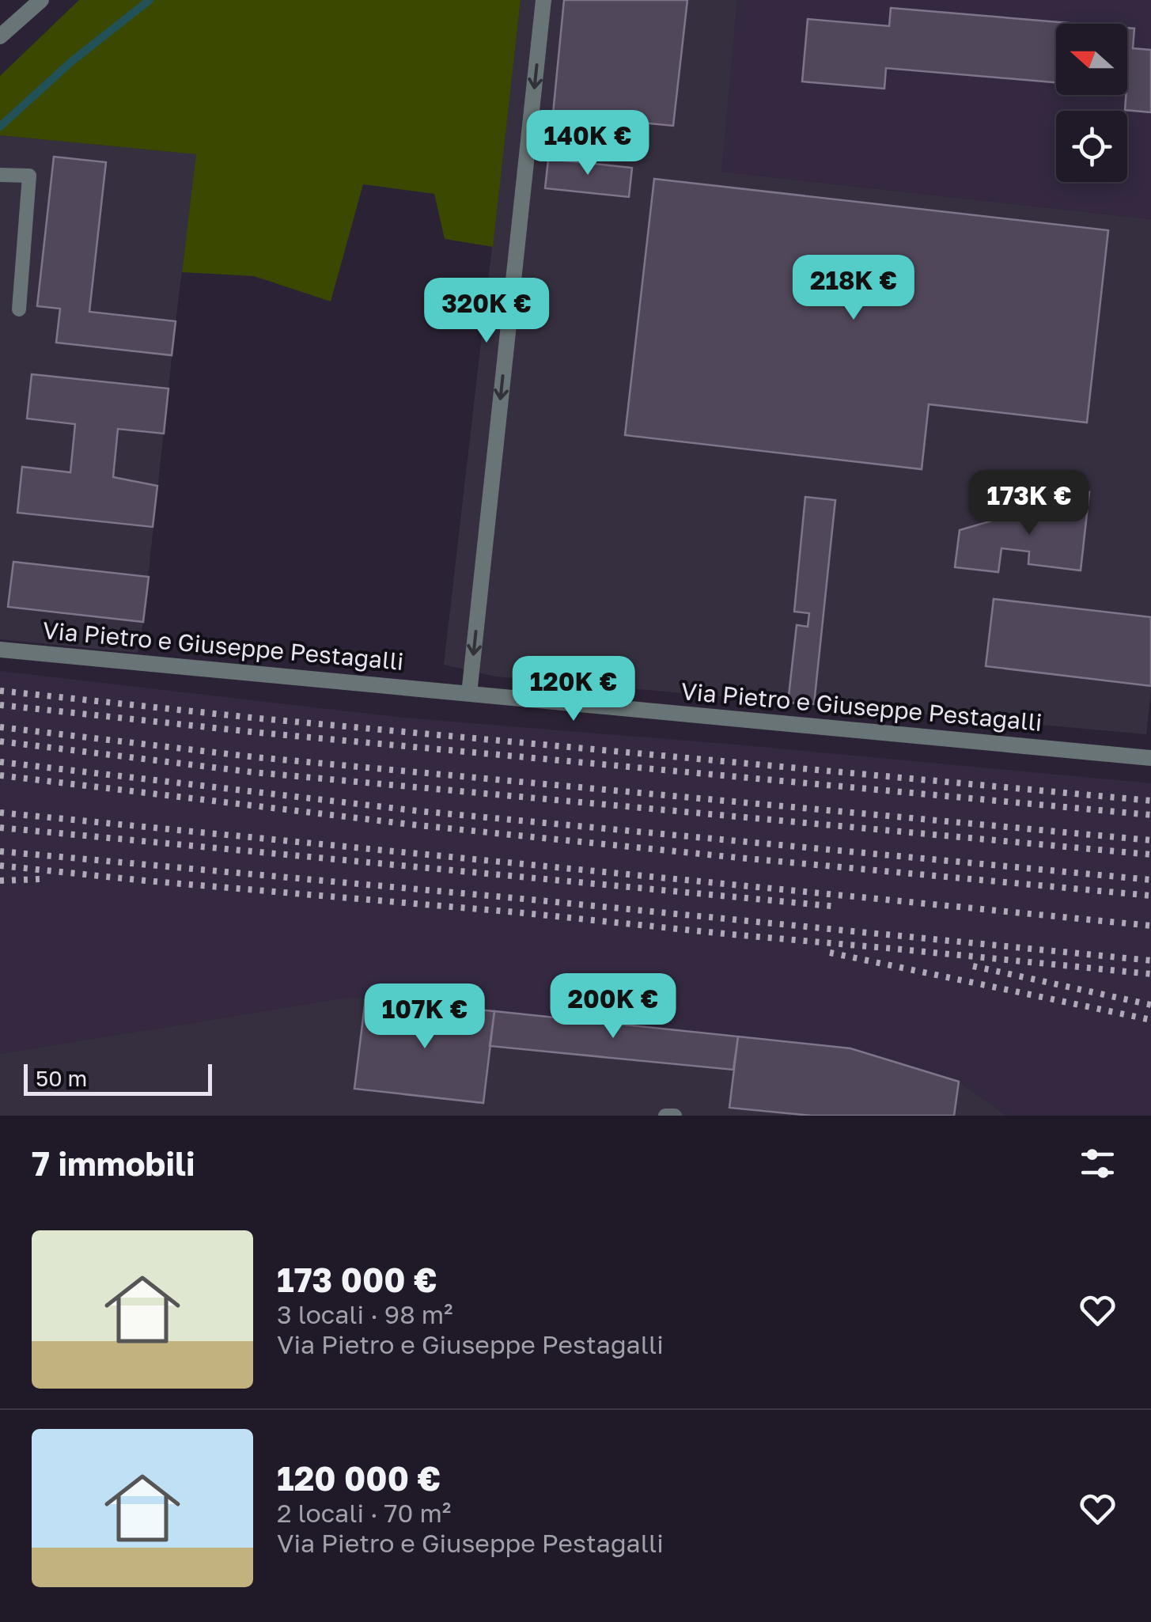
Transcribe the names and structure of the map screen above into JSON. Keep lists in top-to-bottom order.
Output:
{
  "streets": {
    "street": ["Via Pietro e Giuseppe Pestagalli"]
  },
  "scale_bar": "50 m",
  "north": "left",
  "page": {
    "price": [
      "140K €",
      "218K €",
      "320K €",
      "173K €",
      "120K €",
      "200K €",
      "107K €"
    ],
    "scale": "50 m",
    "heading": "7 immobili",
    "list": [
      {
        "name": "173 000 €",
        "note": "3 locali · 98 m² · Via Pietro e Giuseppe Pestagalli"
      },
      {
        "name": "120 000 €",
        "note": "2 locali · 70 m² · Via Pietro e Giuseppe Pestagalli"
      }
    ]
  }
}
